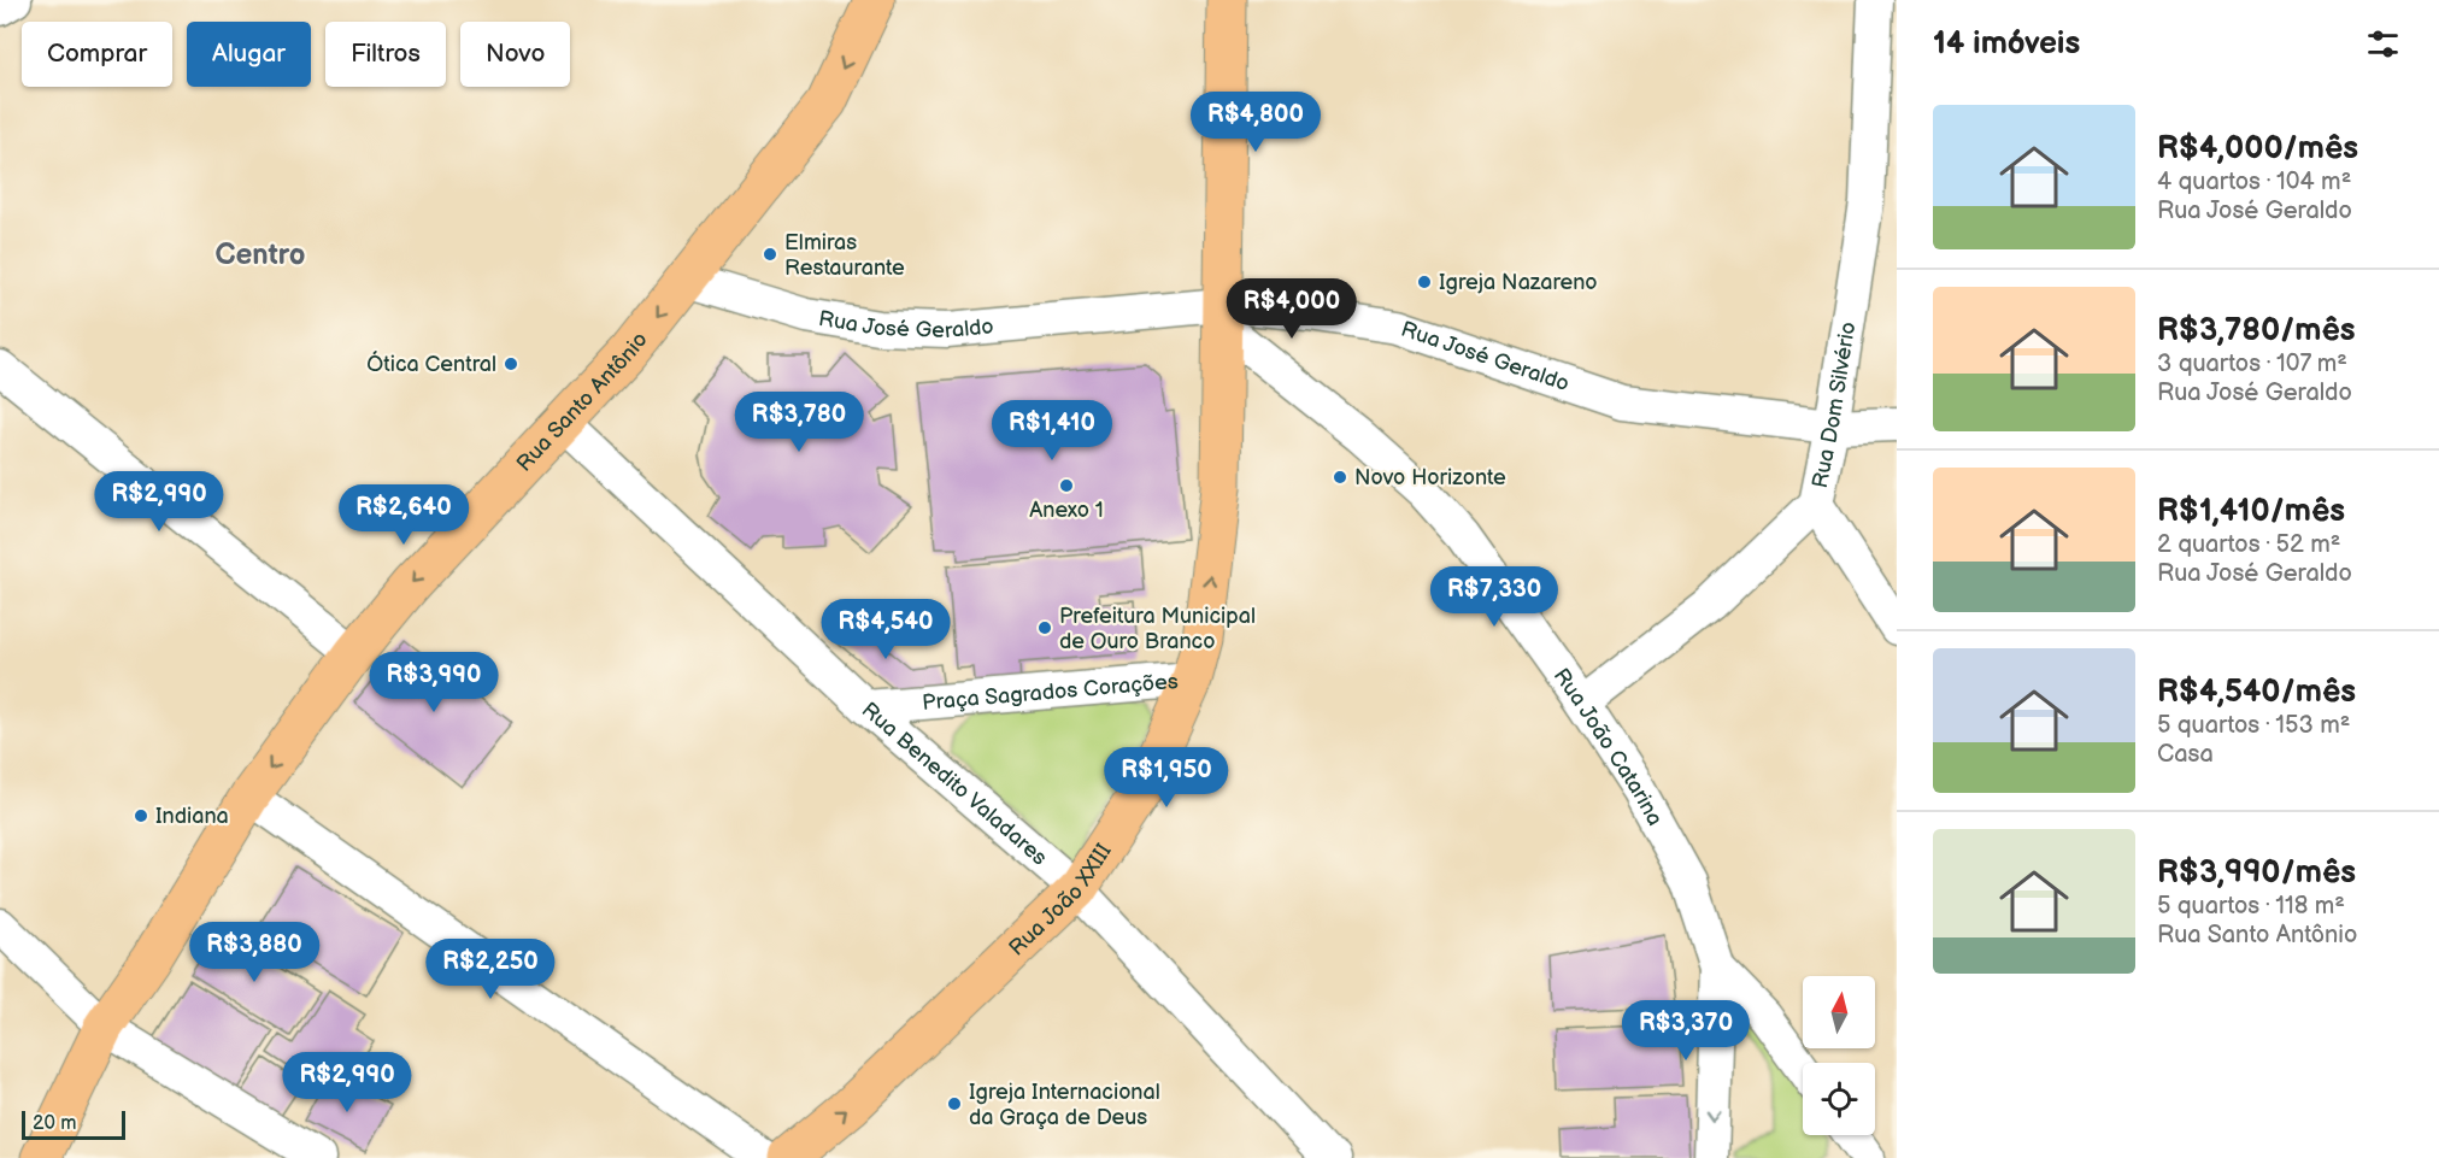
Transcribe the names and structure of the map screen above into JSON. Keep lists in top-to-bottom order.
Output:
{
  "streets": {
    "main road": ["Rua Santo Antônio", "Rua João XXIII"],
    "street": [
      "Rua José Geraldo",
      "Rua Dom Silvério",
      "Praça Sagrados Corações",
      "Rua João Catarina",
      "Rua Benedito Valadares"
    ]
  },
  "crossings": [
    ["Rua José Geraldo", "Rua Santo Antônio"],
    ["Rua José Geraldo", "Rua Dom Silvério"],
    ["Rua José Geraldo", "Rua João Catarina"],
    ["Rua José Geraldo", "Rua João XXIII"],
    ["Rua Santo Antônio", "Rua Benedito Valadares"],
    ["Rua Dom Silvério", "Rua João Catarina"],
    ["Praça Sagrados Corações", "Rua Benedito Valadares"],
    ["Praça Sagrados Corações", "Rua João XXIII"],
    ["Rua João Catarina", "Rua João XXIII"],
    ["Rua Benedito Valadares", "Rua João XXIII"]
  ],
  "one_way": ["Rua Santo Antônio", "Rua João XXIII"],
  "districts": ["Centro"],
  "places": [
    "Elmiras Restaurante",
    "Igreja Nazareno",
    "Ótica Central",
    "Novo Horizonte",
    "Anexo 1",
    "Prefeitura Municipal de Ouro Branco",
    "Indiana",
    "Igreja Internacional da Graça de Deus"
  ],
  "scale_bar": "20 m",
  "north": "top",
  "page": {
    "heading": "14 imóveis",
    "chip": [
      "Comprar",
      "Alugar",
      "Filtros",
      "Novo"
    ],
    "list": [
      {
        "name": "R$4,000/mês",
        "note": "4 quartos · 104 m² · Rua José Geraldo"
      },
      {
        "name": "R$3,780/mês",
        "note": "3 quartos · 107 m² · Rua José Geraldo"
      },
      {
        "name": "R$1,410/mês",
        "note": "2 quartos · 52 m² · Rua José Geraldo"
      },
      {
        "name": "R$4,540/mês",
        "note": "5 quartos · 153 m² · Casa"
      },
      {
        "name": "R$3,990/mês",
        "note": "5 quartos · 118 m² · Rua Santo Antônio"
      }
    ],
    "price": [
      "R$4,800",
      "R$4,000",
      "R$3,780",
      "R$1,410",
      "R$2,990",
      "R$2,640",
      "R$7,330",
      "R$4,540",
      "R$3,990",
      "R$1,950",
      "R$3,880",
      "R$2,250",
      "R$3,370",
      "R$2,990"
    ],
    "scale": "20 m"
  }
}
